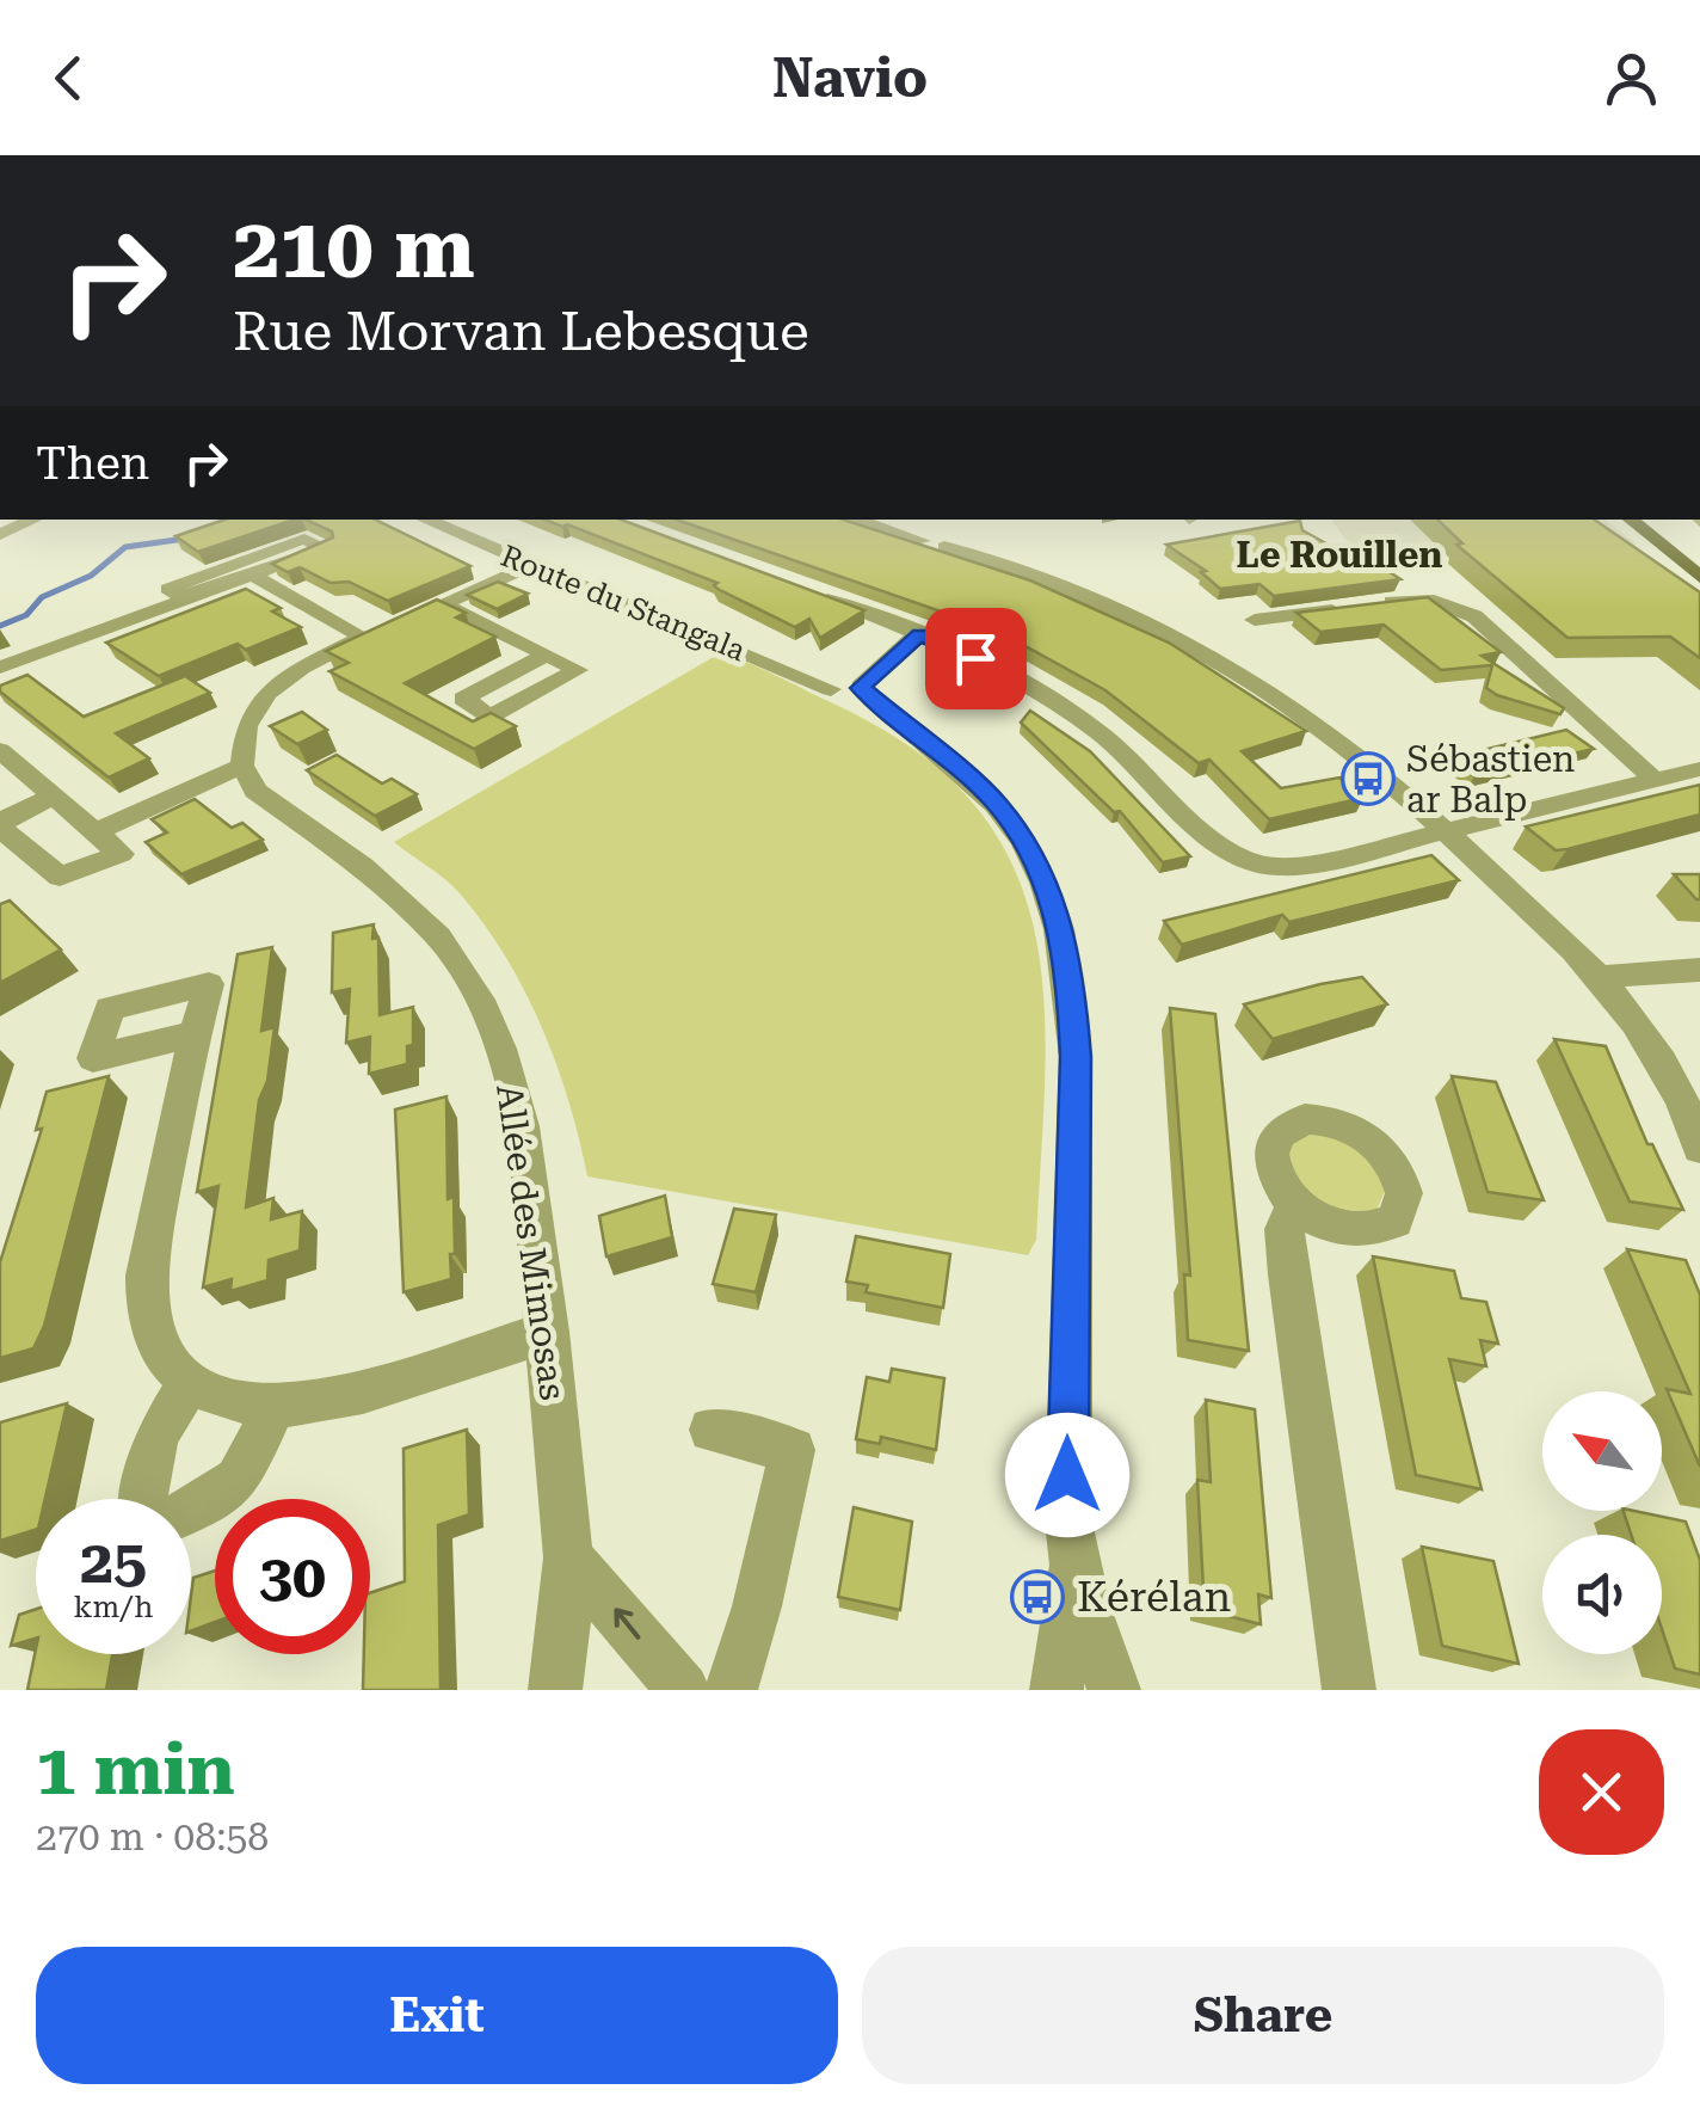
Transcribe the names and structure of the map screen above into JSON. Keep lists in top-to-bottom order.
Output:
{
  "streets": {
    "street": ["Route du Stangala", "Allée des Mimosas"]
  },
  "districts": ["Le Rouillen"],
  "places": {
    "bus stop": ["Sébastien ar Balp", "Kérélan"]
  },
  "north": "top left",
  "page": {
    "header": "Navio",
    "turn": ["210 m", "Rue Morvan Lebesque"],
    "then": "Then",
    "speed": "25 km/h",
    "limit": "30",
    "heading": ["1 min", "270 m · 08:58"],
    "buttons": ["Exit", "Share"]
  }
}
